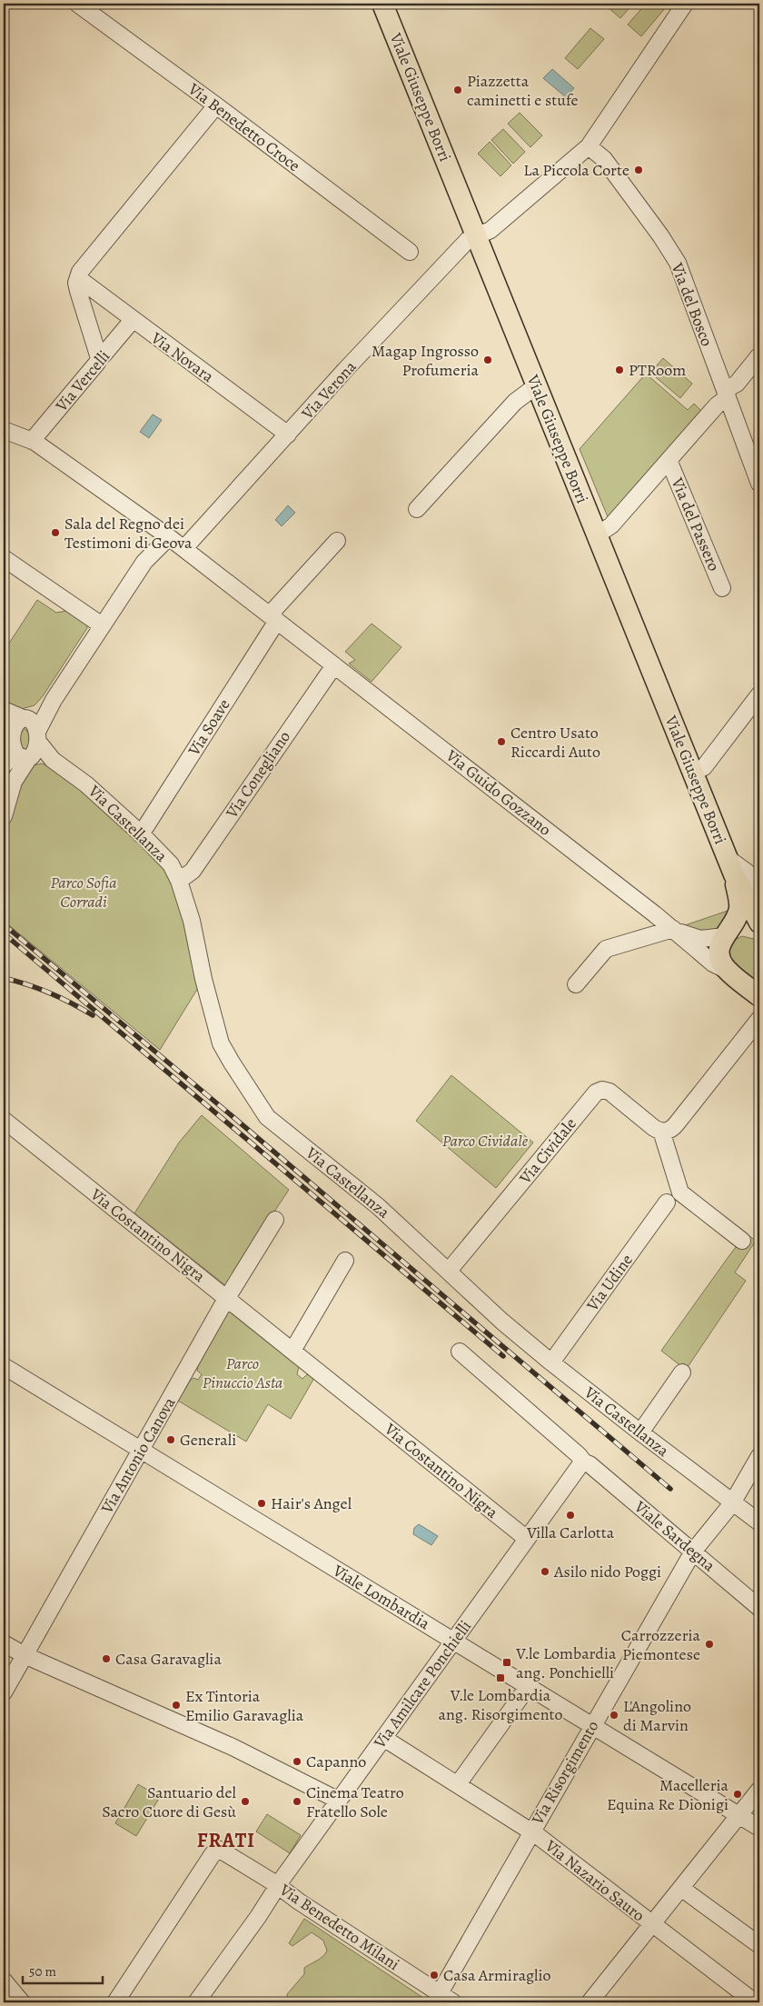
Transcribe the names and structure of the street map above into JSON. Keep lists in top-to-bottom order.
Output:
{
  "streets": {
    "main road": ["Viale Giuseppe Borri"],
    "street": [
      "Via Benedetto Croce",
      "Via del Bosco",
      "Via Novara",
      "Via Vercelli",
      "Via Verona",
      "Via del Passero",
      "Via Soave",
      "Via Conegliano",
      "Via Guido Gozzano",
      "Via Castellanza",
      "Via Cividale",
      "Via Costantino Nigra",
      "Via Udine",
      "Via Antonio Canova",
      "Viale Sardegna",
      "Viale Lombardia",
      "Via Amilcare Ponchielli",
      "Via Risorgimento",
      "Via Nazario Sauro",
      "Via Benedetto Milani"
    ]
  },
  "crossings": [
    ["Viale Giuseppe Borri", "Via Verona"],
    ["Viale Giuseppe Borri", "Via del Passero"],
    ["Via del Bosco", "Via del Passero"],
    ["Via Novara", "Via Vercelli"],
    ["Via Novara", "Via Verona"],
    ["Via Vercelli", "Via Guido Gozzano"],
    ["Via Verona", "Via Guido Gozzano"],
    ["Via Soave", "Via Guido Gozzano"],
    ["Via Soave", "Via Castellanza"],
    ["Via Conegliano", "Via Guido Gozzano"],
    ["Via Conegliano", "Via Castellanza"],
    ["Via Castellanza", "Via Cividale"],
    ["Via Castellanza", "Via Udine"],
    ["Via Castellanza", "Via Risorgimento"],
    ["Via Costantino Nigra", "Via Antonio Canova"],
    ["Via Costantino Nigra", "Via Amilcare Ponchielli"],
    ["Via Antonio Canova", "Viale Lombardia"],
    ["Viale Sardegna", "Via Amilcare Ponchielli"],
    ["Viale Sardegna", "Via Risorgimento"],
    ["Viale Lombardia", "Via Amilcare Ponchielli"],
    ["Viale Lombardia", "Via Risorgimento"],
    ["Via Amilcare Ponchielli", "Via Nazario Sauro"],
    ["Via Amilcare Ponchielli", "Via Benedetto Milani"],
    ["Via Risorgimento", "Via Nazario Sauro"],
    ["Via Risorgimento", "Via Benedetto Milani"]
  ],
  "districts": ["FRATI"],
  "parks": ["Parco Sofia Corradi", "Parco Cividale", "Parco Pinuccio Asta"],
  "places": {
    "other": [
      "Piazzetta caminetti e stufe",
      "La Piccola Corte",
      "Magap Ingrosso Profumeria",
      "PTRoom",
      "Sala del Regno dei Testimoni di Geova",
      "Centro Usato Riccardi Auto",
      "Generali",
      "Hair's Angel",
      "Villa Carlotta",
      "Asilo nido Poggi",
      "Carrozzeria Piemontese",
      "Casa Garavaglia",
      "Ex Tintoria Emilio Garavaglia",
      "L'Angolino di Marvin",
      "Capanno",
      "Macelleria Equina Re Dionigi",
      "Santuario del Sacro Cuore di Gesù",
      "Cinema Teatro Fratello Sole",
      "Casa Armiraglio"
    ],
    "transit": ["V.le Lombardia ang. Ponchielli", "V.le Lombardia ang. Risorgimento"]
  },
  "scale_bar": "50 m"
}
